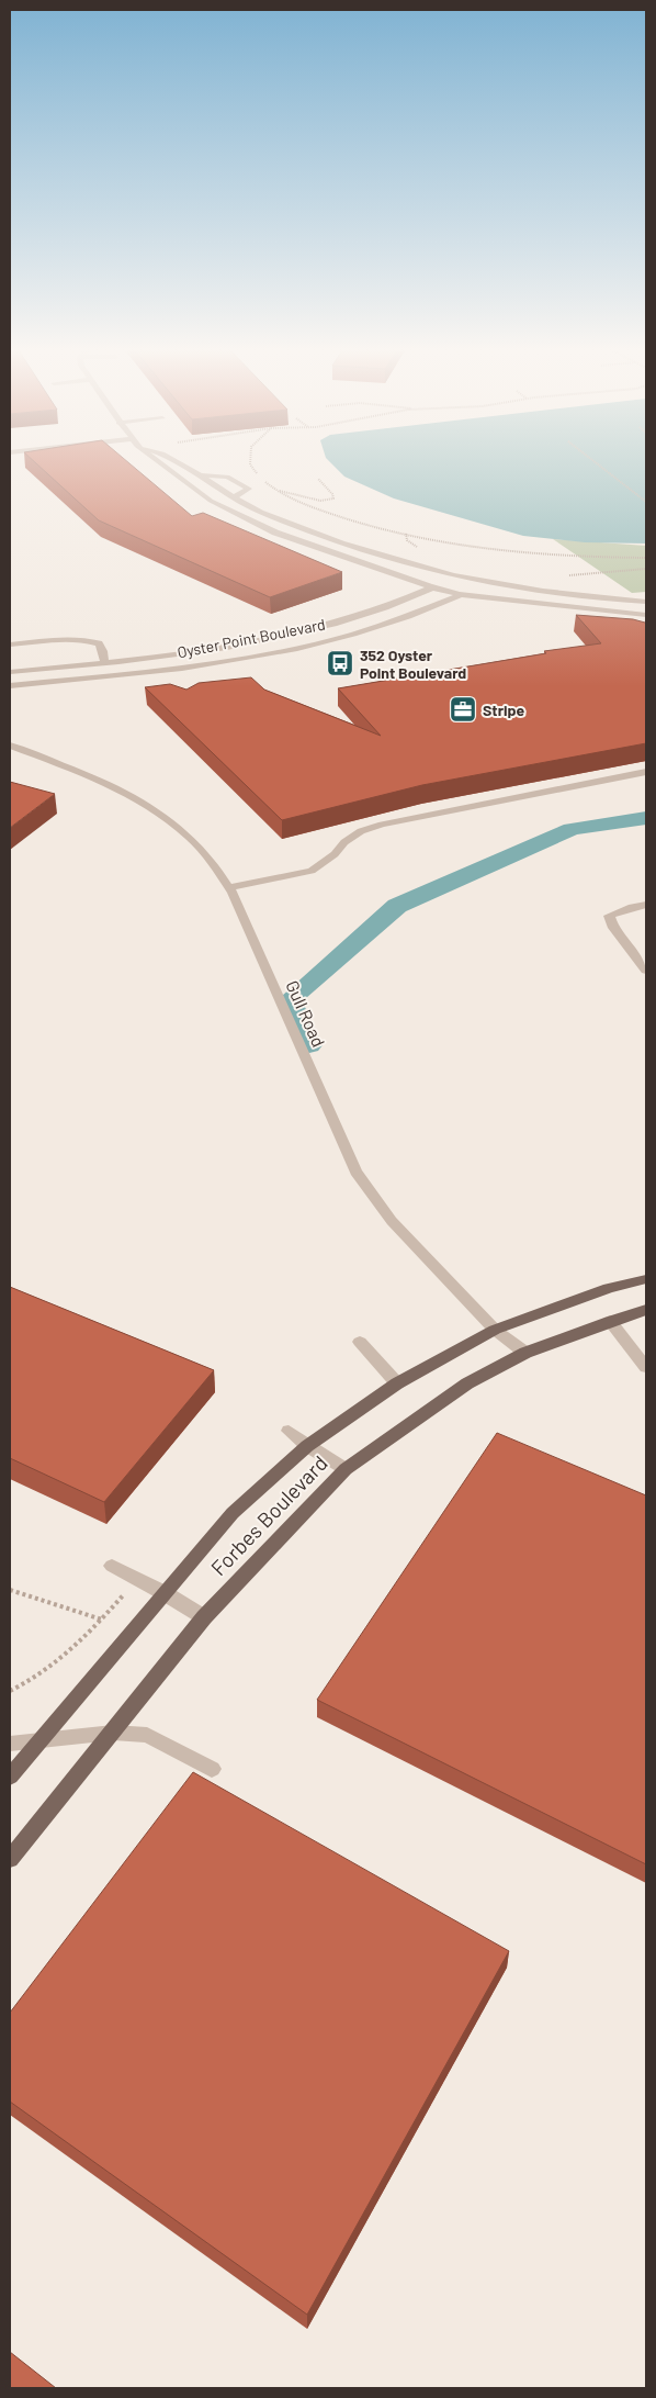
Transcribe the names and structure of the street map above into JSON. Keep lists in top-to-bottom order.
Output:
{
  "streets": {
    "main road": ["Forbes Boulevard"],
    "street": ["Oyster Point Boulevard", "Gull Road"]
  },
  "crossings": [
    ["Gull Road", "Forbes Boulevard"]
  ],
  "places": {
    "bus stop": ["352 Oyster Point Boulevard"],
    "office": ["Stripe"]
  }
}
